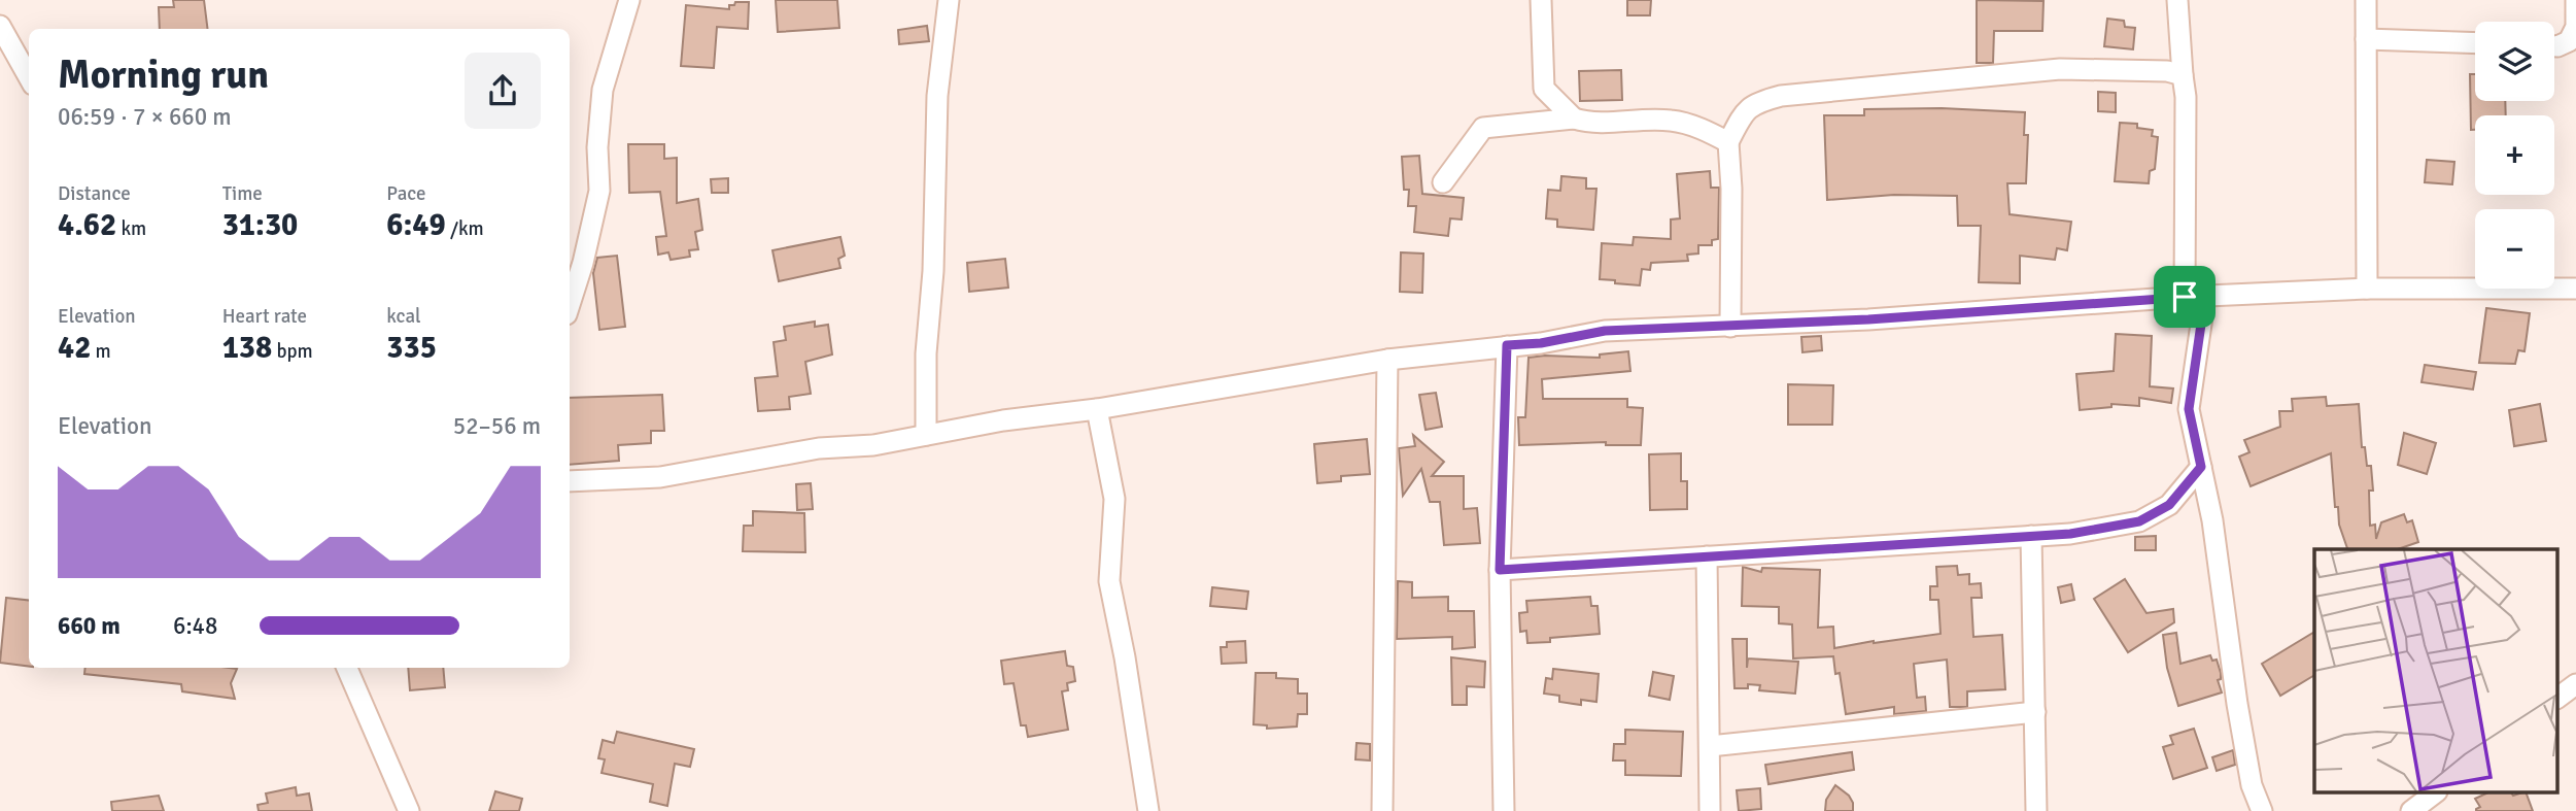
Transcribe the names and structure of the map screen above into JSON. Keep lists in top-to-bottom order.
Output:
{
  "page": {
    "map_buttons": ["+", "−"],
    "heading": ["Morning run", "06:59 · 7 × 660 m"],
    "stats": [
      ["Distance", "4.62 km"],
      ["Time", "31:30"],
      ["Pace", "6:49 /km"],
      ["Elevation", "42 m"],
      ["Heart rate", "138 bpm"],
      ["kcal", "335"]
    ],
    "chart": ["Elevation", "52–56 m"],
    "list": [
      {
        "name": "660 m",
        "note": "6:48"
      }
    ]
  }
}
